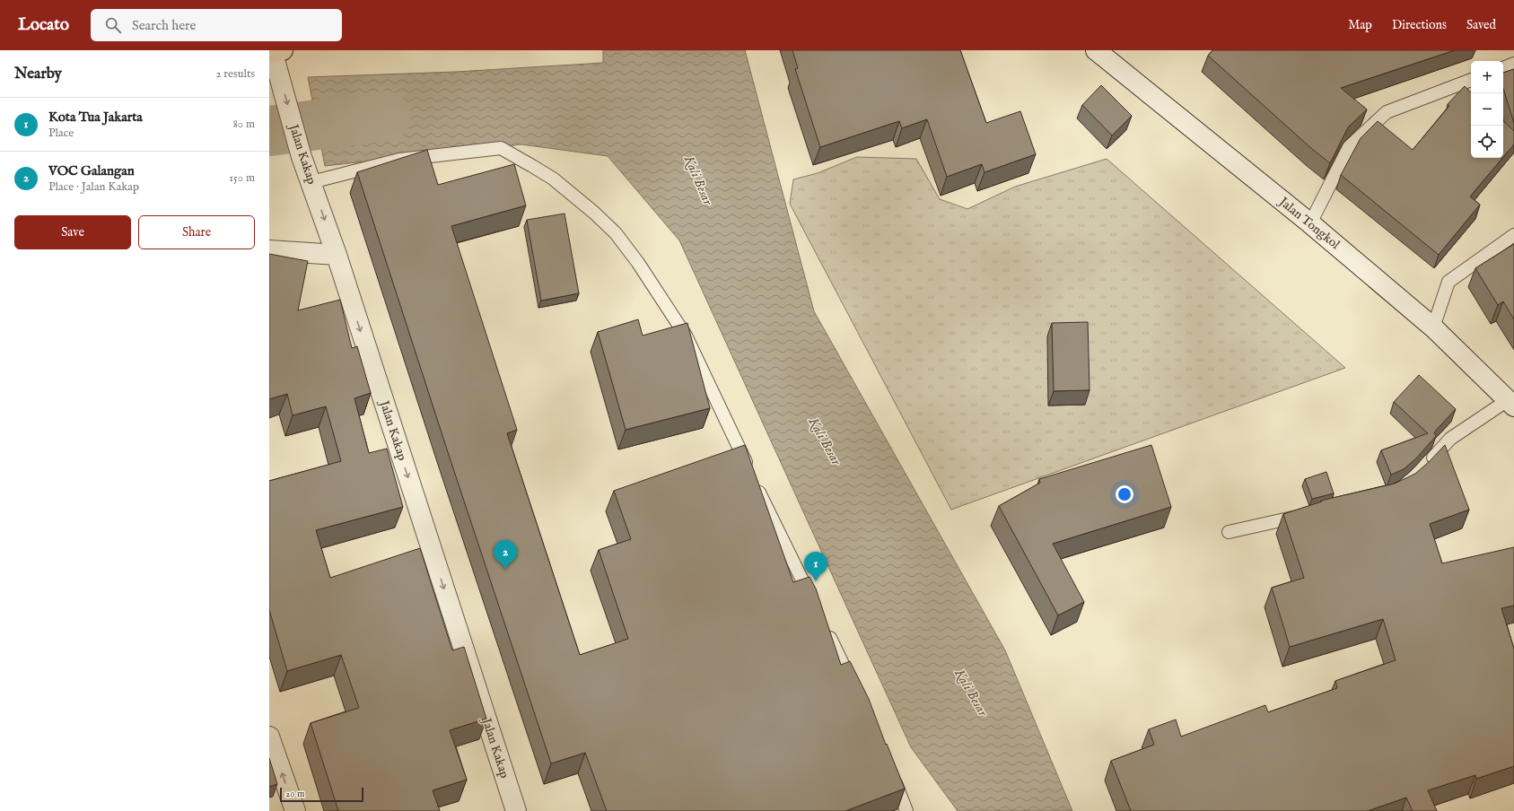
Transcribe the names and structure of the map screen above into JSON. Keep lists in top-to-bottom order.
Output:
{
  "streets": {
    "street": ["Jalan Kakap", "Jalan Tongkol"]
  },
  "one_way": ["Jalan Kakap"],
  "water": ["Kali Besar"],
  "scale_bar": "20 m",
  "page": {
    "header": "Locato",
    "search": "Search here",
    "nav": ["Map", "Directions", "Saved"],
    "heading": ["Nearby", "2 results"],
    "map_buttons": ["+", "−"],
    "list": [
      {
        "mark": "1",
        "name": "Kota Tua Jakarta",
        "note": "Place",
        "value": "80 m"
      },
      {
        "mark": "2",
        "name": "VOC Galangan",
        "note": "Place · Jalan Kakap",
        "value": "150 m"
      }
    ],
    "buttons": ["Save", "Share"],
    "pins": ["2", "1"],
    "scale": "20 m"
  }
}
